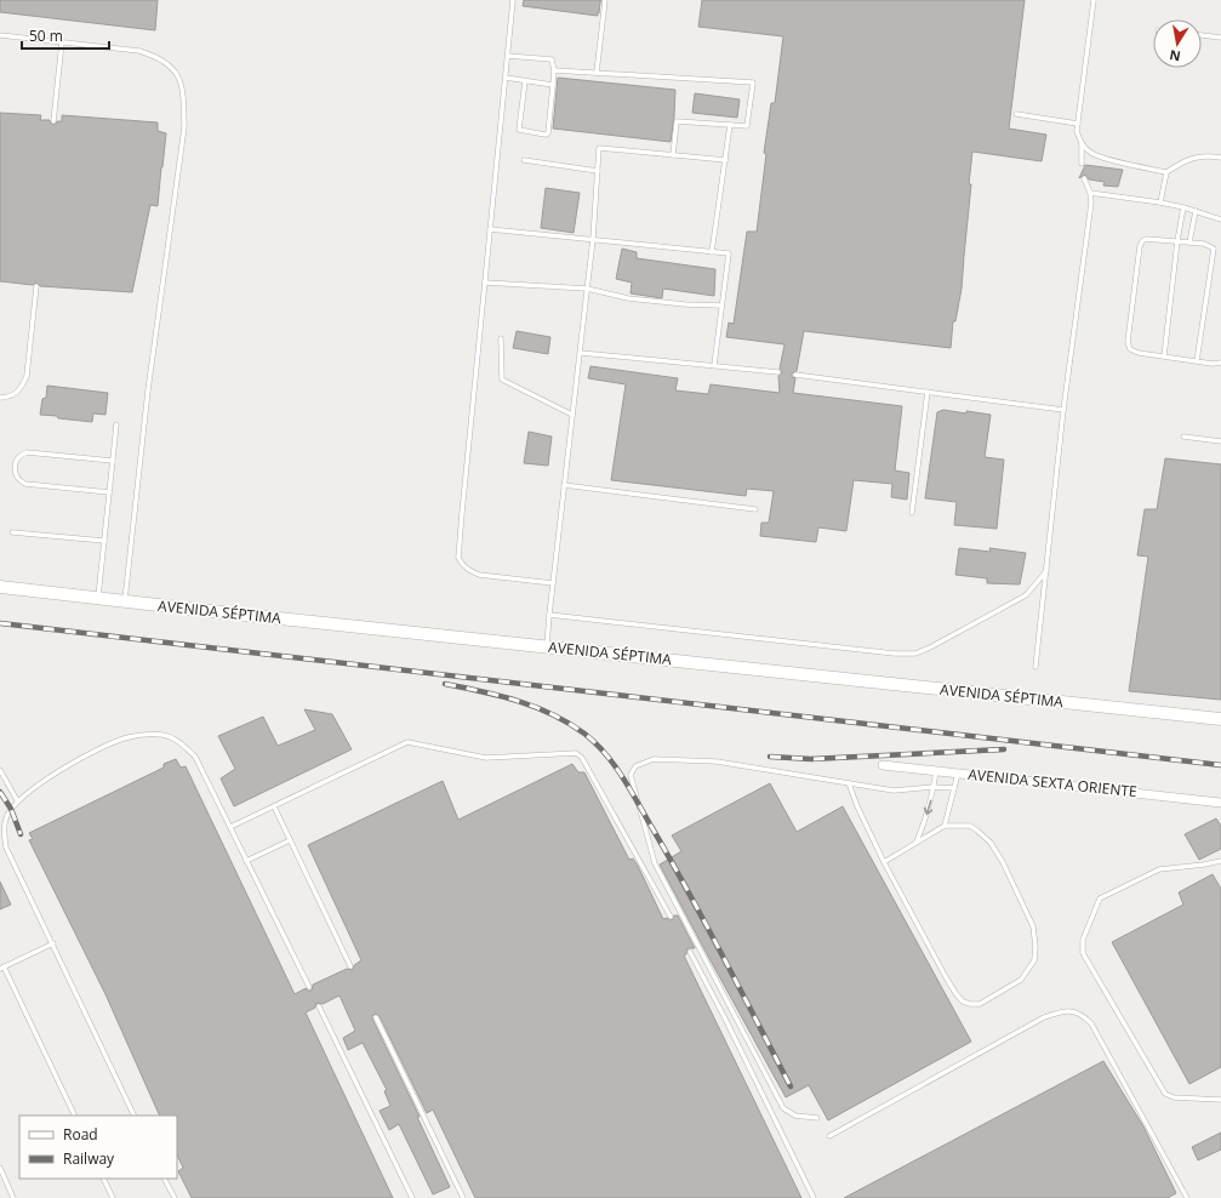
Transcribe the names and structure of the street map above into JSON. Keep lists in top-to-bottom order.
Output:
{
  "streets": {
    "street": ["AVENIDA SÉPTIMA", "AVENIDA SEXTA ORIENTE"]
  },
  "legend": ["Road", "Railway"],
  "scale_bar": "50 m",
  "north": "bottom"
}
